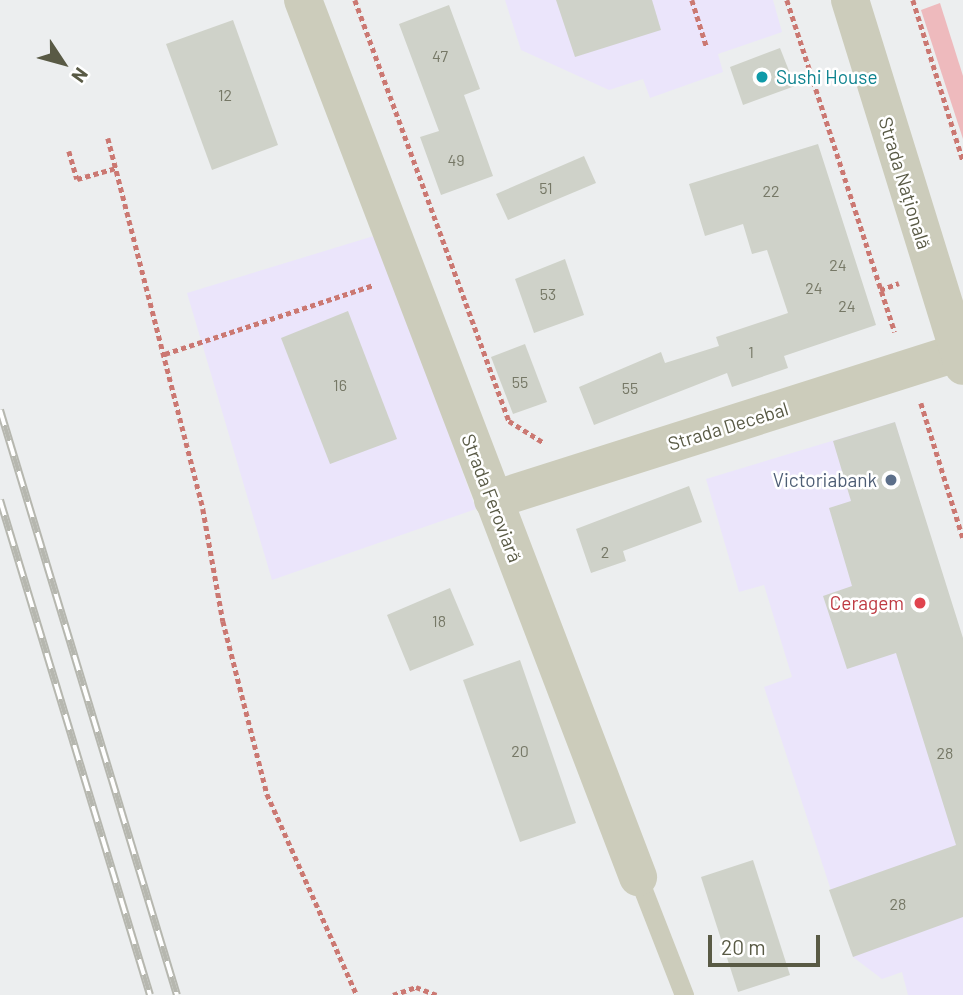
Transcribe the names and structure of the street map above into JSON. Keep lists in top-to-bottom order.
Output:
{
  "streets": {
    "street": ["Strada Națională", "Strada Decebal", "Strada Feroviară"]
  },
  "crossings": [
    ["Strada Națională", "Strada Decebal"],
    ["Strada Decebal", "Strada Feroviară"]
  ],
  "places": ["Sushi House", "Victoriabank", "Ceragem"],
  "house_numbers": [
    "47",
    "12",
    "49",
    "51",
    "22",
    "24",
    "24",
    "53",
    "24",
    "1",
    "55",
    "16",
    "55",
    "2",
    "18",
    "20",
    "28",
    "28"
  ],
  "scale_bar": "20 m",
  "north": "bottom right"
}
